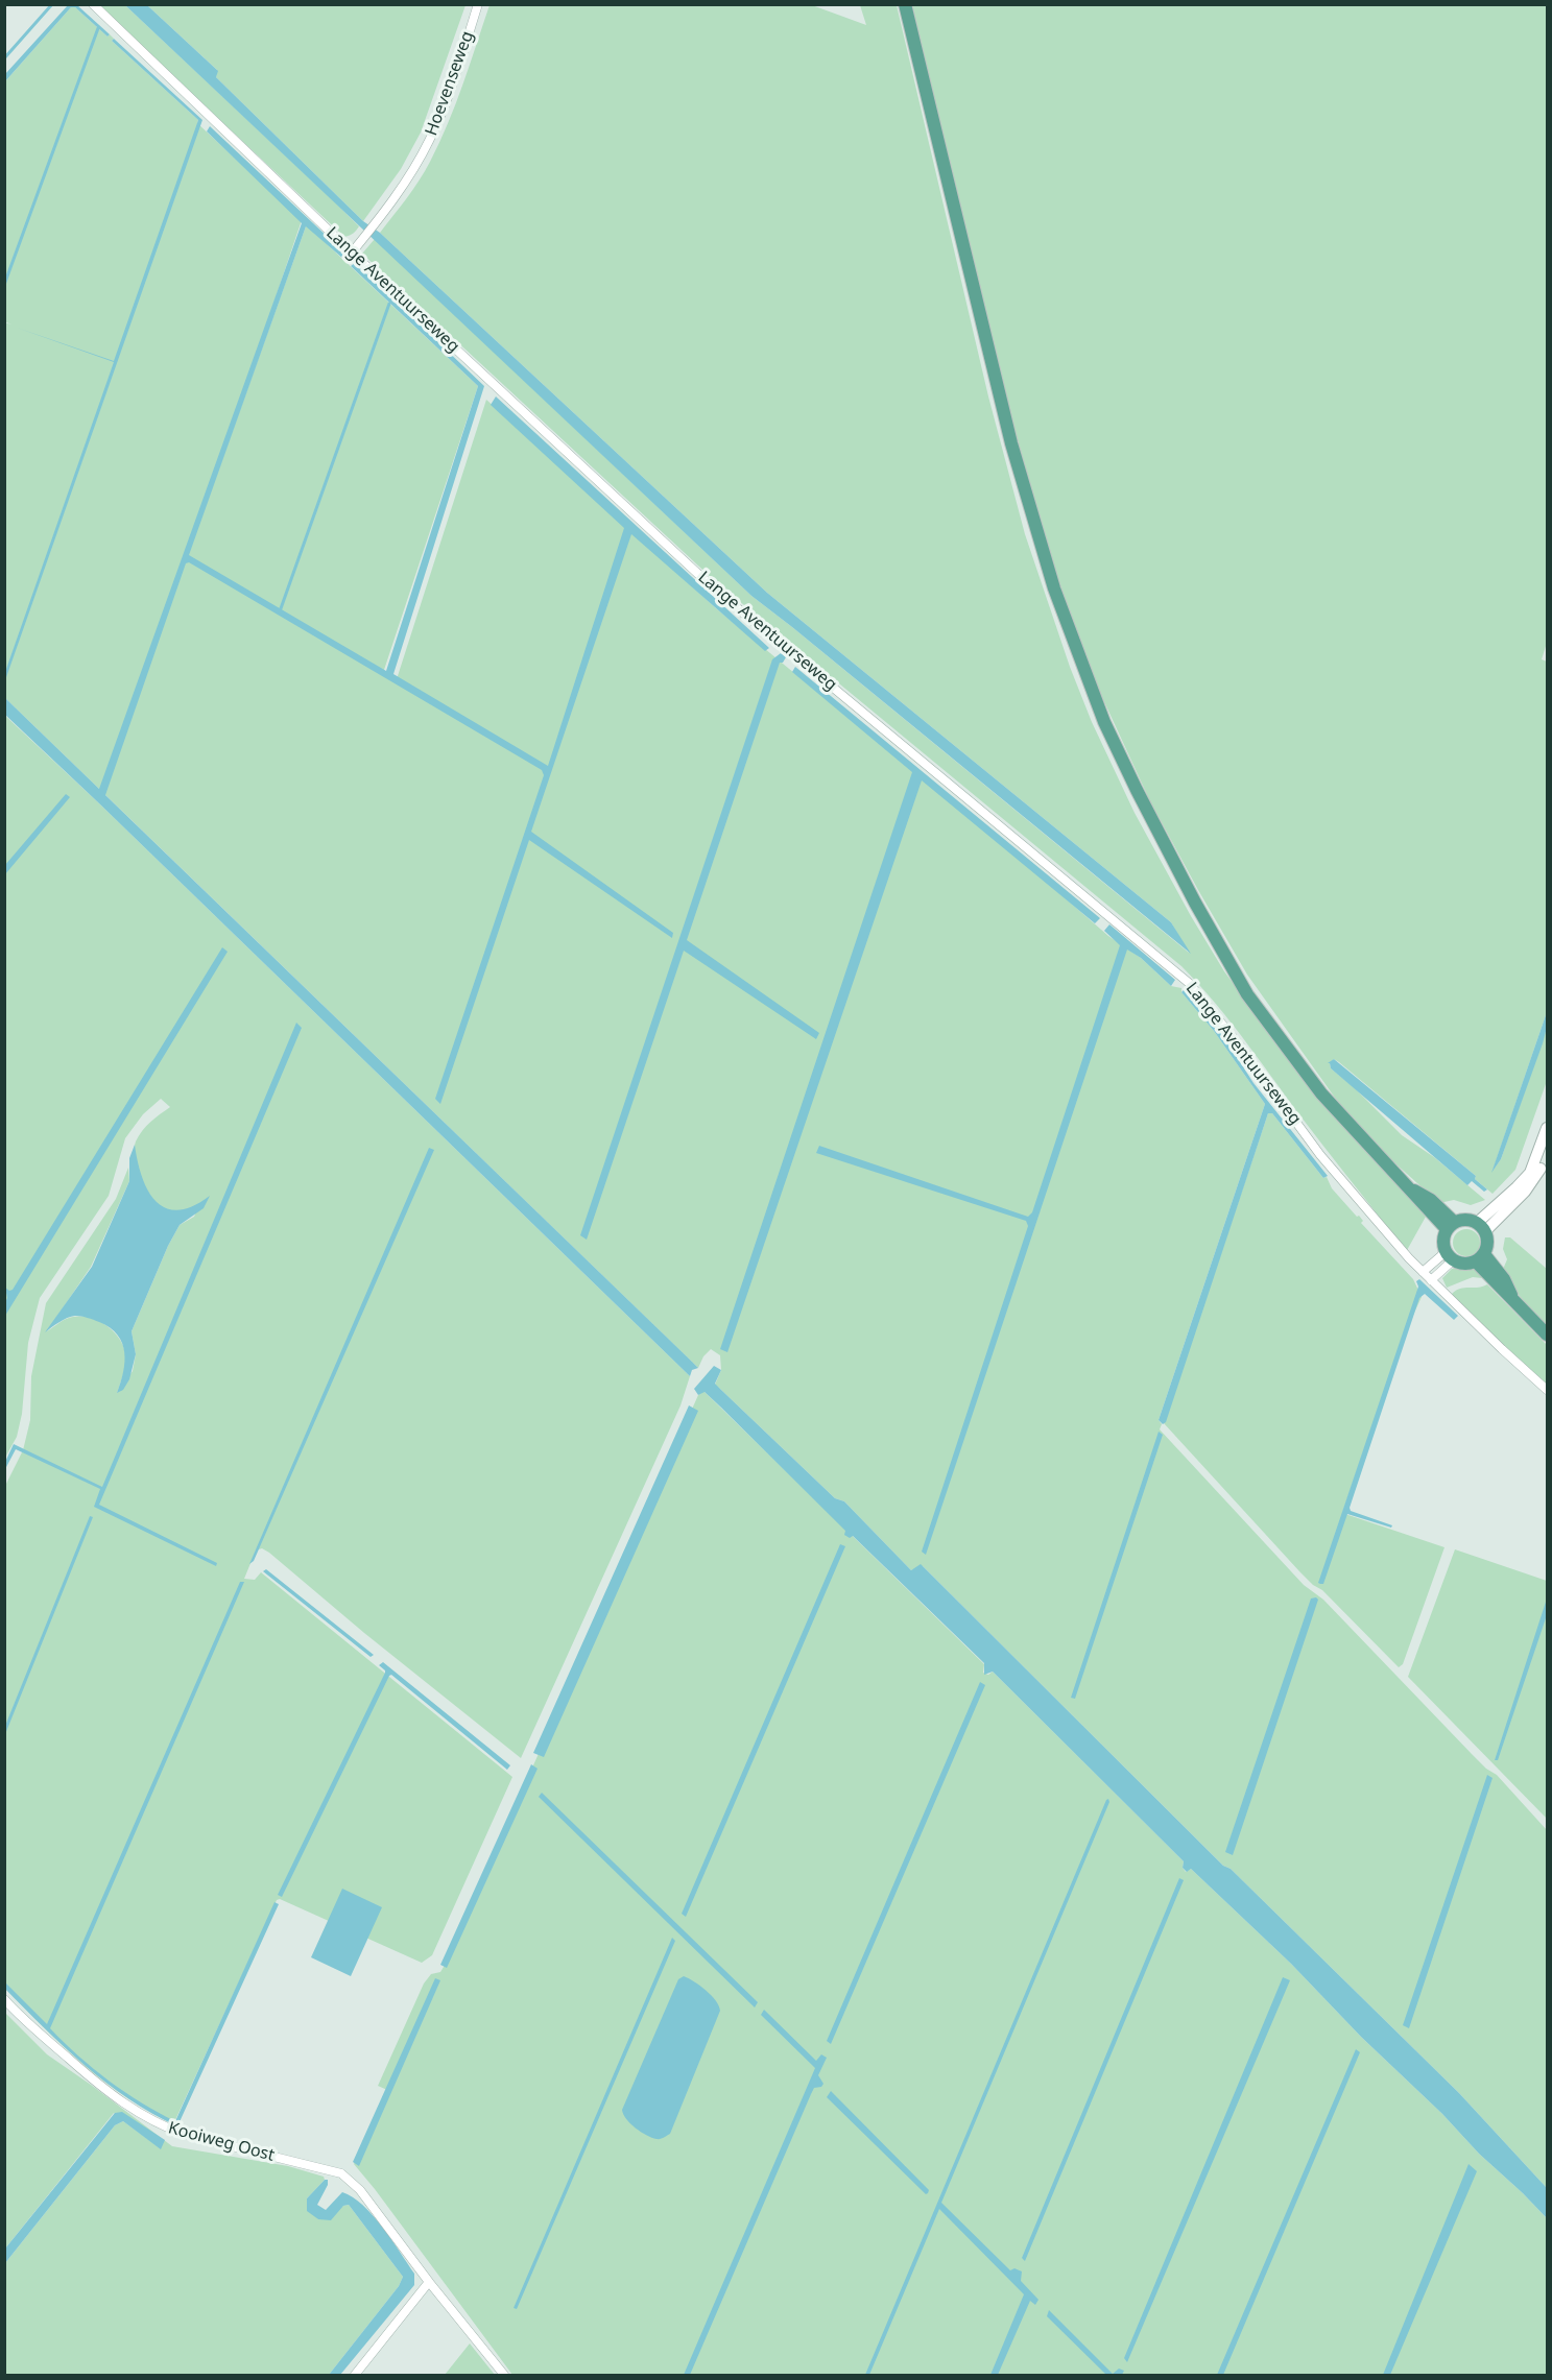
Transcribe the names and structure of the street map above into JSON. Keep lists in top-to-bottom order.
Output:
{
  "streets": {
    "street": ["Hoevenseweg", "Lange Aventuurseweg", "Kooiweg Oost"]
  },
  "crossings": [
    ["Hoevenseweg", "Lange Aventuurseweg"]
  ]
}
